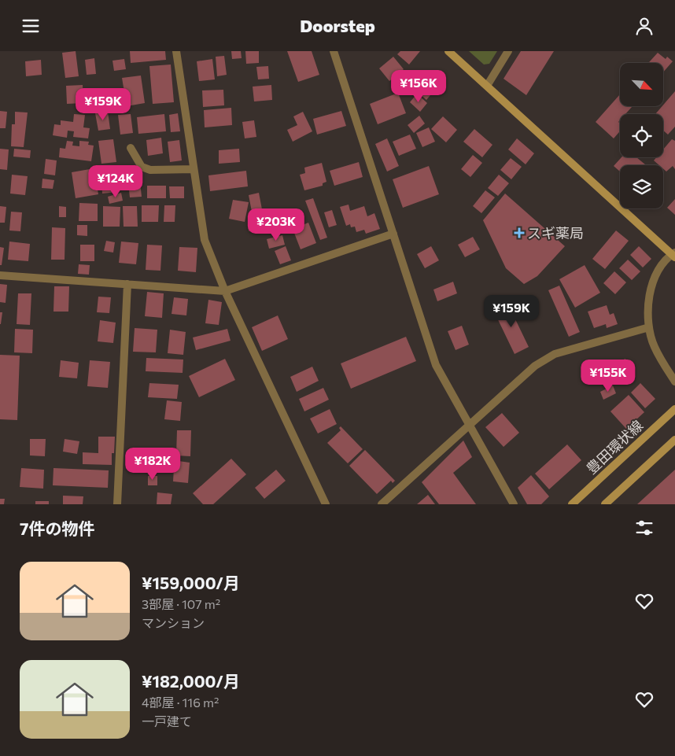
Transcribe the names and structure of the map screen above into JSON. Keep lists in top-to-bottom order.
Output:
{
  "streets": {
    "street": ["豊田環状線"]
  },
  "places": {
    "health": ["スギ薬局"]
  },
  "north": "bottom right",
  "page": {
    "header": "Doorstep",
    "price": [
      "¥156K",
      "¥159K",
      "¥124K",
      "¥203K",
      "¥159K",
      "¥155K",
      "¥182K"
    ],
    "heading": "7件の物件",
    "list": [
      {
        "name": "¥159,000/月",
        "note": "3部屋 · 107 m² · マンション"
      },
      {
        "name": "¥182,000/月",
        "note": "4部屋 · 116 m² · 一戸建て"
      }
    ]
  }
}
